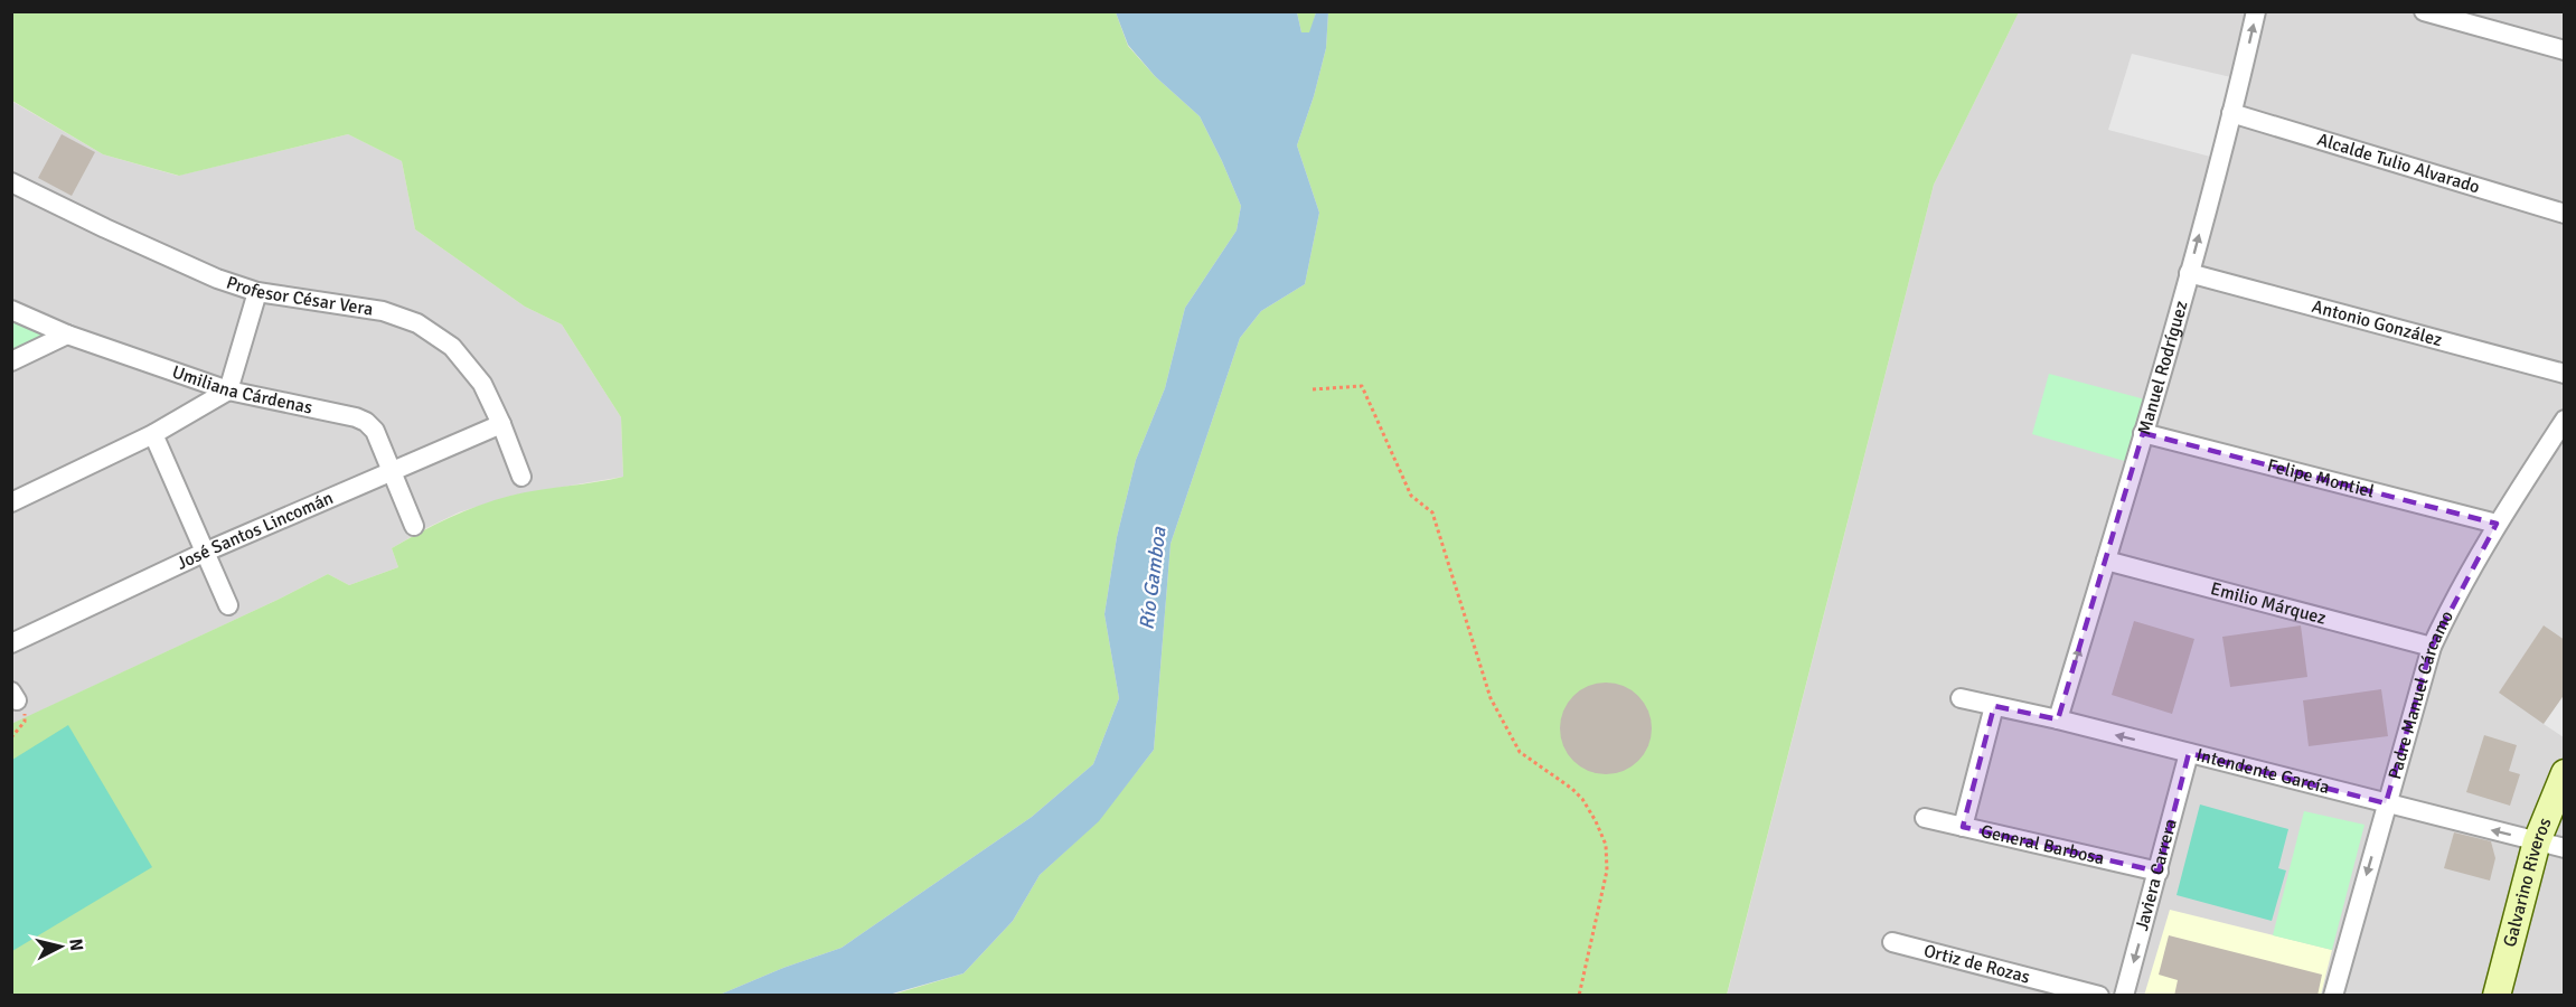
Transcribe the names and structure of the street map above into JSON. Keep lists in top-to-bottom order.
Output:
{
  "streets": {
    "main road": ["Galvarino Riveros"],
    "street": [
      "Alcalde Tulio Alvarado",
      "Profesor César Vera",
      "Antonio González",
      "Manuel Rodríguez",
      "Umiliana Cárdenas",
      "Felipe Montiel",
      "José Santos Lincomán",
      "Emilio Márquez",
      "Padre Manuel Cárcamo",
      "Intendente García",
      "General Barbosa",
      "Javiera Carrera",
      "Ortiz de Rozas"
    ]
  },
  "crossings": [
    ["Alcalde Tulio Alvarado", "Manuel Rodríguez"],
    ["Profesor César Vera", "José Santos Lincomán"],
    ["Antonio González", "Manuel Rodríguez"],
    ["Manuel Rodríguez", "Felipe Montiel"],
    ["Manuel Rodríguez", "Emilio Márquez"],
    ["Manuel Rodríguez", "Intendente García"],
    ["Umiliana Cárdenas", "José Santos Lincomán"],
    ["Felipe Montiel", "Padre Manuel Cárcamo"],
    ["Emilio Márquez", "Padre Manuel Cárcamo"],
    ["Padre Manuel Cárcamo", "Intendente García"],
    ["Intendente García", "Javiera Carrera"],
    ["Intendente García", "Galvarino Riveros"],
    ["General Barbosa", "Javiera Carrera"]
  ],
  "one_way": ["Manuel Rodríguez", "Intendente García", "Javiera Carrera"],
  "water": ["Río Gamboa"],
  "north": "right"
}
